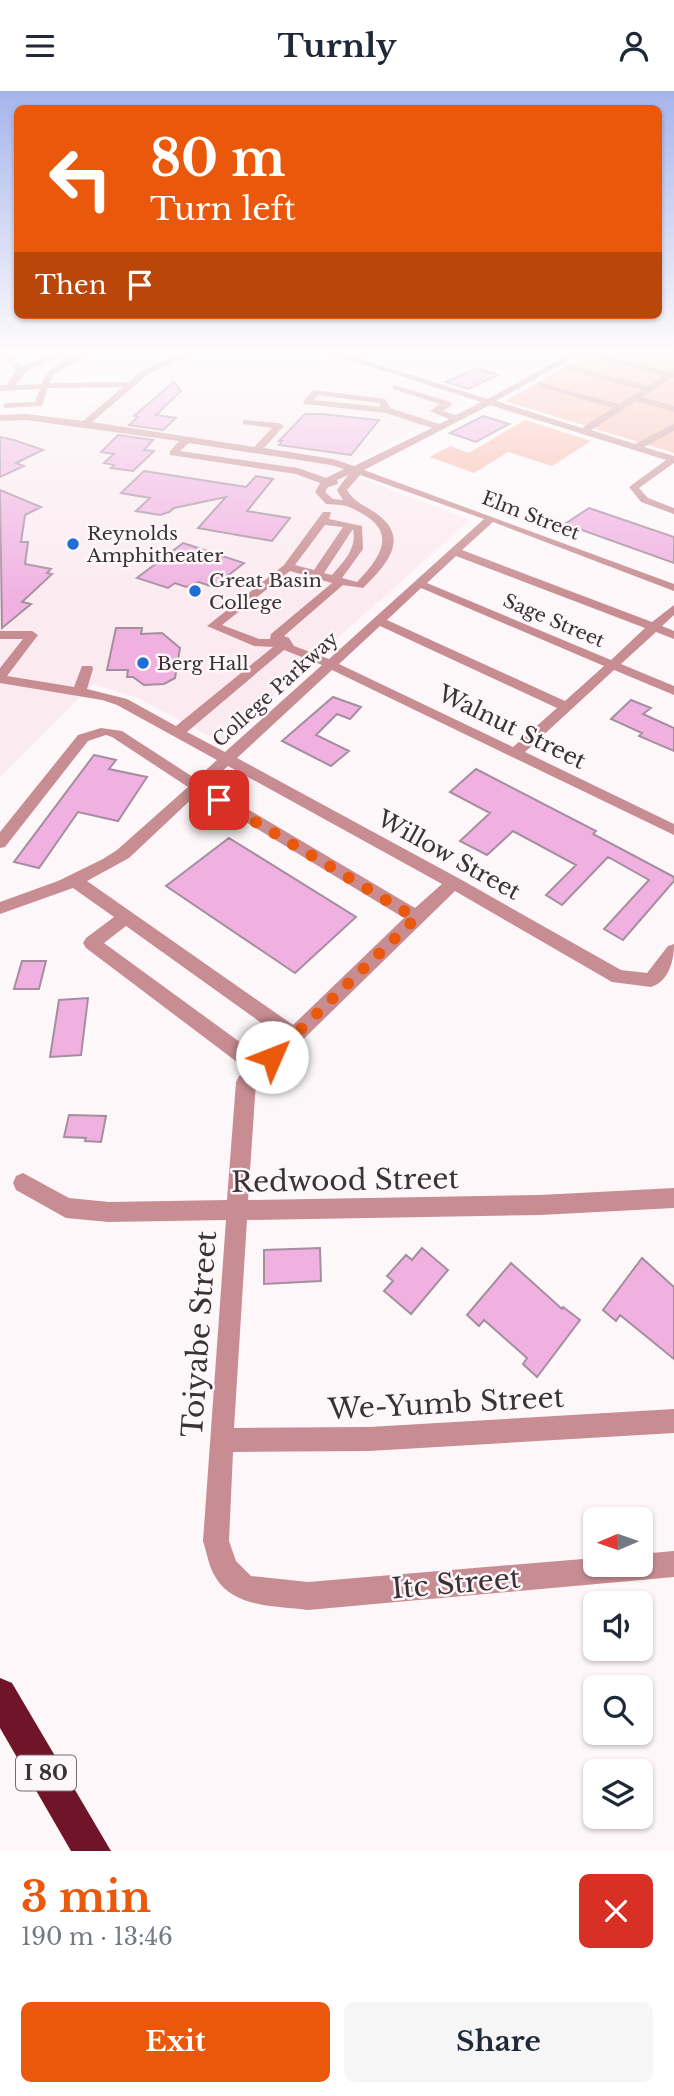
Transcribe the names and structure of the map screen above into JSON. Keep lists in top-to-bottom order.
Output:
{
  "streets": {
    "highway": ["I 80"],
    "street": [
      "Elm Street",
      "Sage Street",
      "College Parkway",
      "Walnut Street",
      "Willow Street",
      "Redwood Street",
      "Toiyabe Street",
      "We-Yumb Street",
      "Itc Street"
    ]
  },
  "crossings": [
    ["Elm Street", "College Parkway"],
    ["Sage Street", "College Parkway"],
    ["College Parkway", "Walnut Street"],
    ["College Parkway", "Willow Street"],
    ["Redwood Street", "Toiyabe Street"],
    ["Toiyabe Street", "We-Yumb Street"],
    ["Toiyabe Street", "Itc Street"]
  ],
  "places": ["Reynolds Amphitheater", "Great Basin College", "Berg Hall"],
  "north": "left",
  "page": {
    "header": "Turnly",
    "turn": ["80 m", "Turn left"],
    "then": "Then",
    "heading": ["3 min", "190 m · 13:46"],
    "buttons": ["Exit", "Share"]
  }
}
